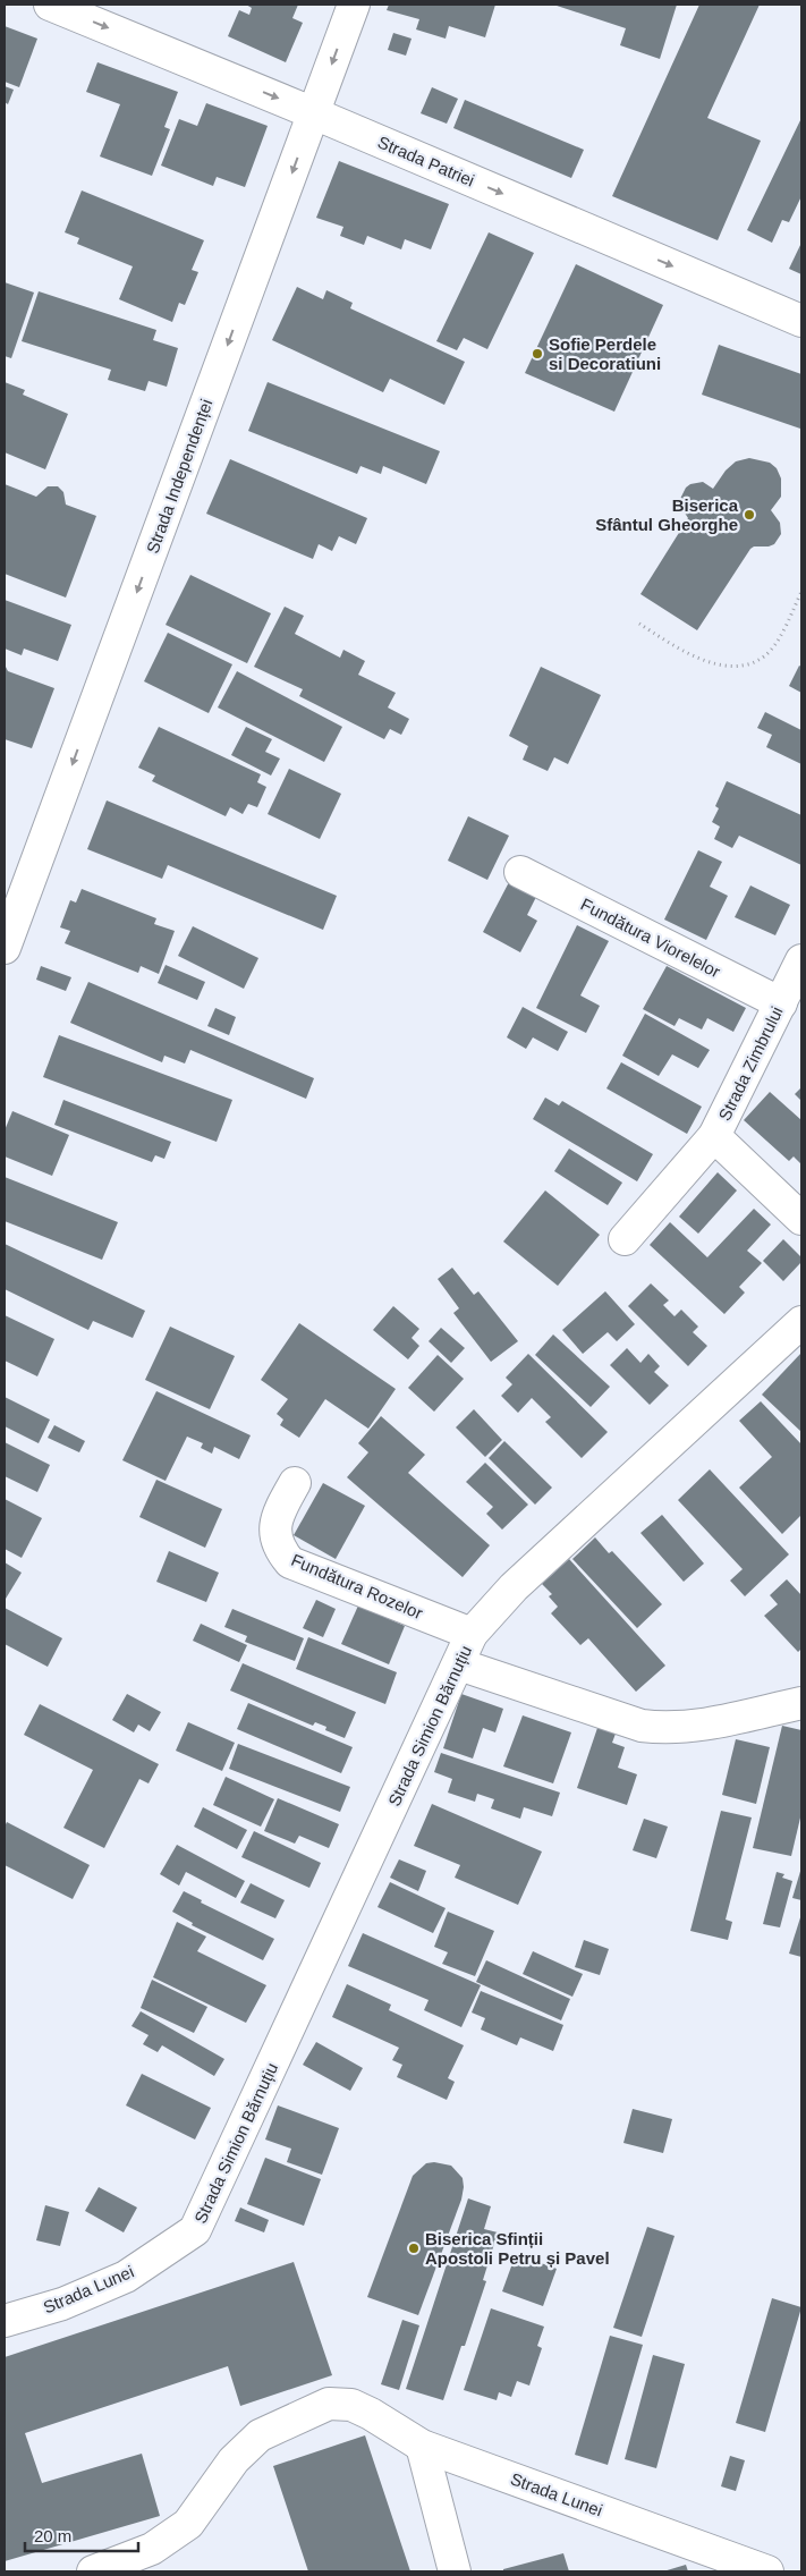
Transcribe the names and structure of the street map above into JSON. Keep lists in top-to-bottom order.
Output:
{
  "streets": {
    "street": [
      "Strada Patriei",
      "Strada Independenței",
      "Fundătura Viorelelor",
      "Strada Zimbrului",
      "Fundătura Rozelor",
      "Strada Simion Bărnuțiu",
      "Strada Lunei"
    ]
  },
  "crossings": [
    ["Strada Patriei", "Strada Independenței"],
    ["Fundătura Viorelelor", "Strada Zimbrului"],
    ["Fundătura Rozelor", "Strada Simion Bărnuțiu"],
    ["Strada Simion Bărnuțiu", "Strada Lunei"]
  ],
  "one_way": ["Strada Patriei", "Strada Independenței"],
  "places": ["Sofie Perdele si Decoratiuni", "Biserica Sfântul Gheorghe", "Biserica Sfinții Apostoli Petru și Pavel"],
  "scale_bar": "20 m"
}
